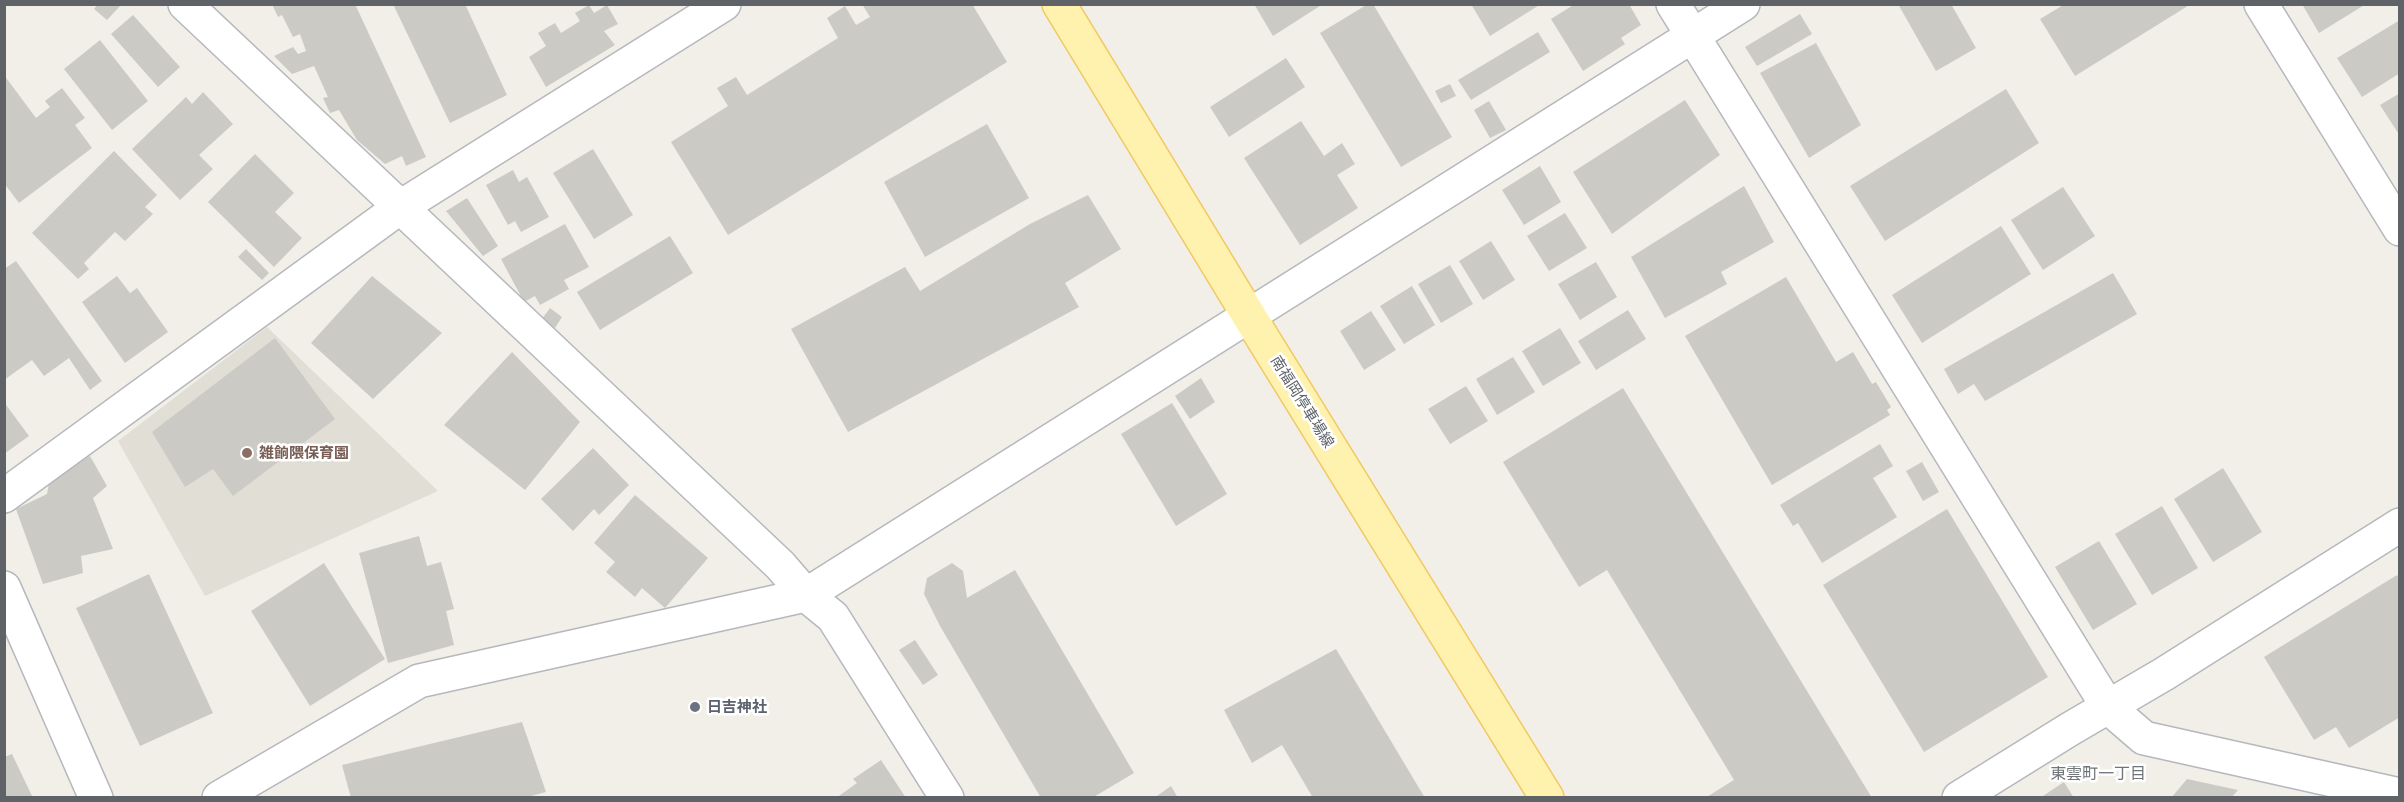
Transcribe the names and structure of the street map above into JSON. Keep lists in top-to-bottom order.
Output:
{
  "streets": {
    "main road": ["南福岡停車場線"]
  },
  "districts": ["東雲町一丁目"],
  "places": ["雑餉隈保育園", "日吉神社"]
}
